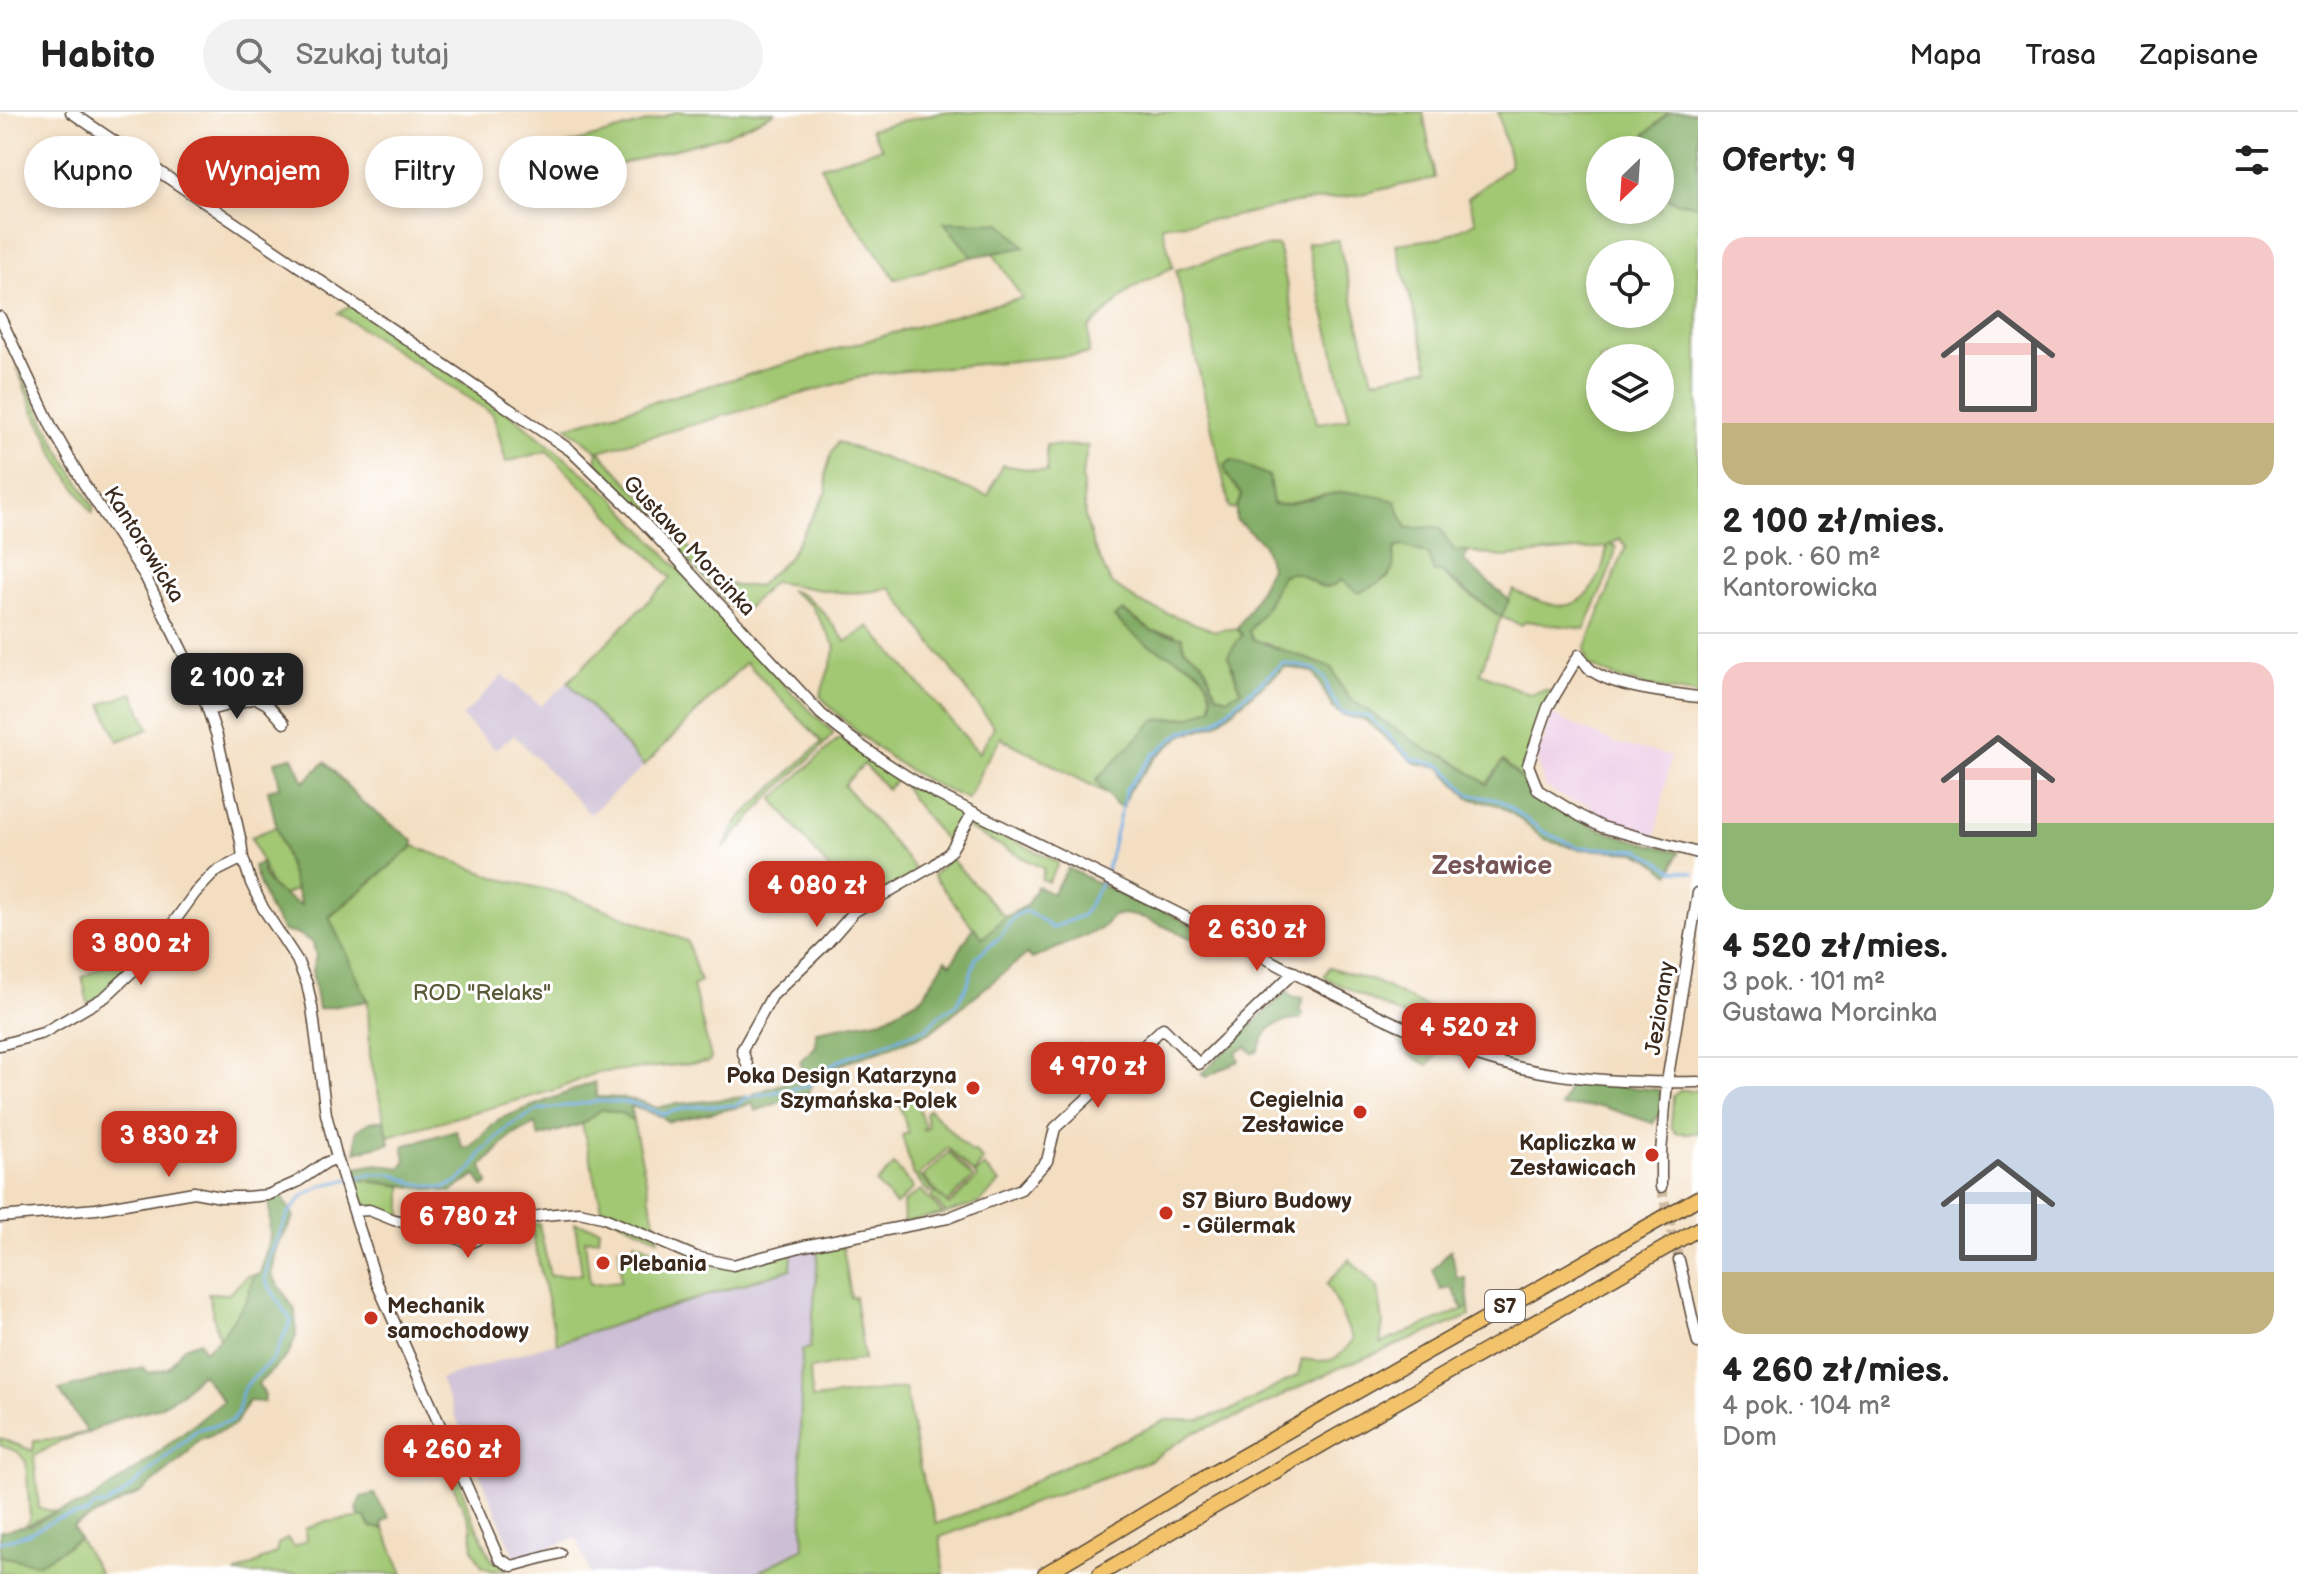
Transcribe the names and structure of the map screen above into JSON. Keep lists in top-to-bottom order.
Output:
{
  "streets": {
    "highway": ["S7"],
    "street": ["Kantorowicka", "Gustawa Morcinka", "Jeziorany"]
  },
  "crossings": [
    ["Gustawa Morcinka", "Jeziorany"]
  ],
  "districts": ["Zesławice"],
  "parks": ["ROD \"Relaks\""],
  "places": [
    "Poka Design Katarzyna Szymańska-Polek",
    "Cegielnia Zesławice",
    "Kapliczka w Zesławicach",
    "S7 Biuro Budowy - Gülermak",
    "Plebania",
    "Mechanik samochodowy"
  ],
  "north": "bottom left",
  "page": {
    "header": "Habito",
    "search": "Szukaj tutaj",
    "nav": ["Mapa", "Trasa", "Zapisane"],
    "heading": "Oferty: 9",
    "chip": [
      "Kupno",
      "Wynajem",
      "Filtry",
      "Nowe"
    ],
    "list": [
      {
        "name": "2 100 zł/mies.",
        "note": "2 pok. · 60 m² · Kantorowicka"
      },
      {
        "name": "4 520 zł/mies.",
        "note": "3 pok. · 101 m² · Gustawa Morcinka"
      },
      {
        "name": "4 260 zł/mies.",
        "note": "4 pok. · 104 m² · Dom"
      }
    ],
    "price": [
      "2 100 zł",
      "4 080 zł",
      "2 630 zł",
      "3 800 zł",
      "4 520 zł",
      "4 970 zł",
      "3 830 zł",
      "6 780 zł",
      "4 260 zł"
    ]
  }
}
